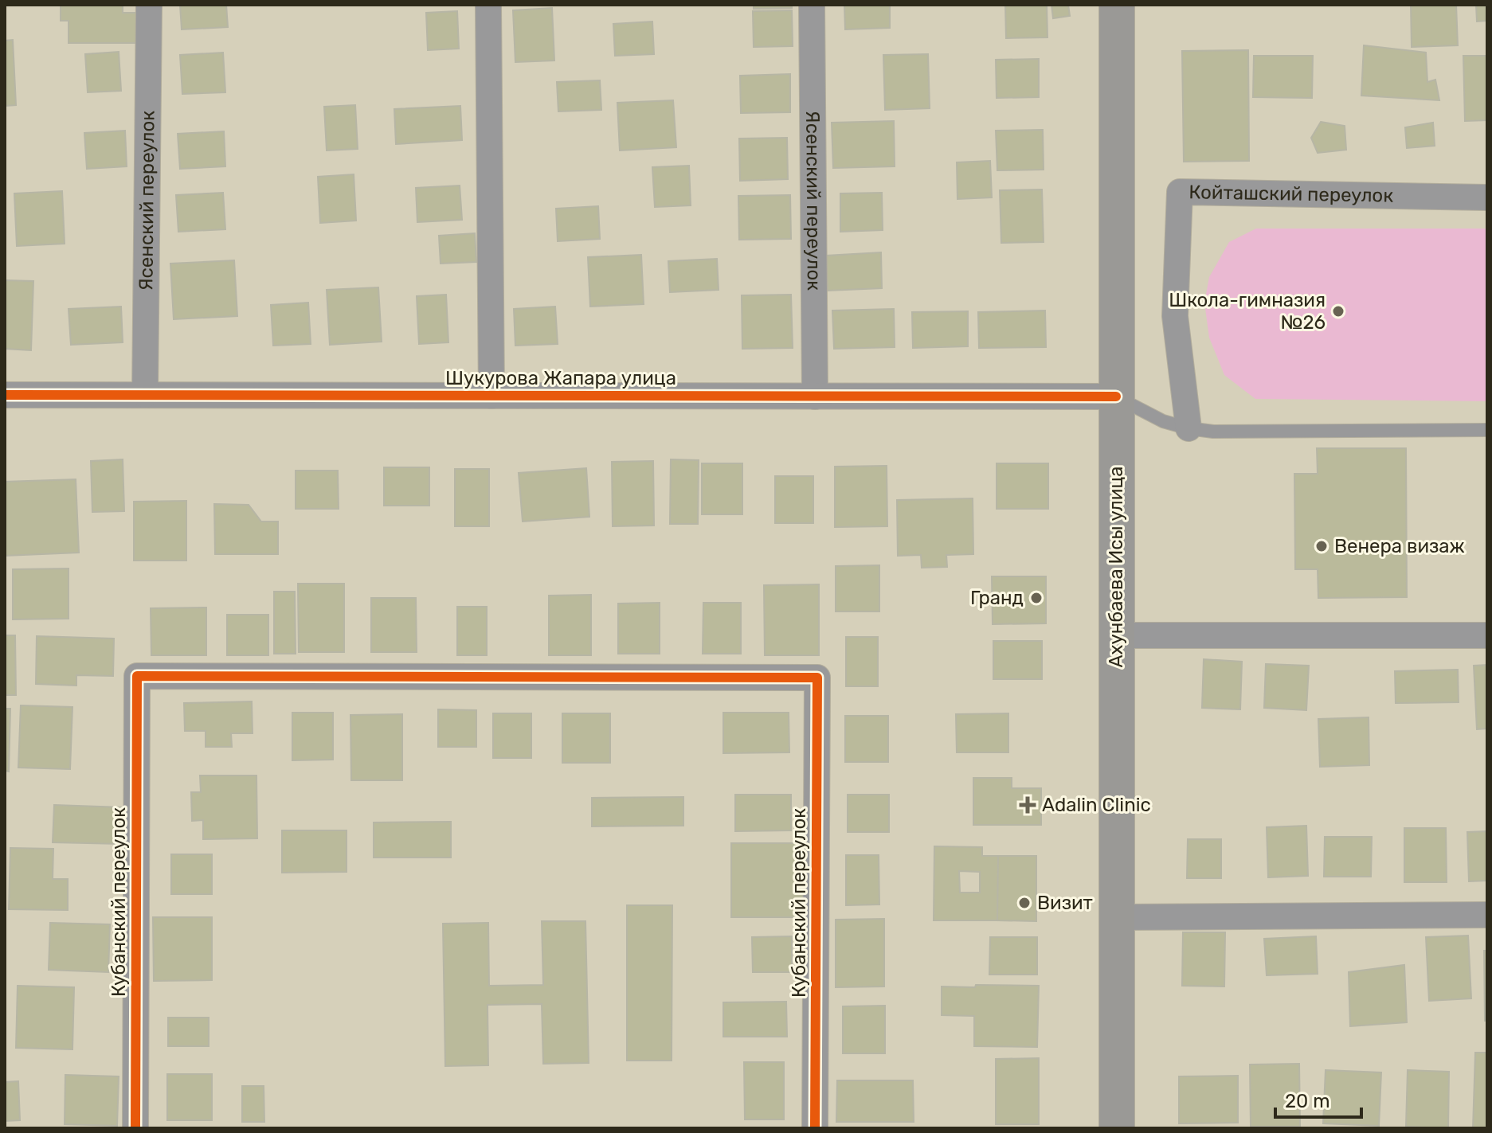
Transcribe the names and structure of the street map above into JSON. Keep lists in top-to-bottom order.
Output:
{
  "streets": {
    "main road": ["Ахунбаева Исы улица"],
    "street": [
      "Койташский переулок",
      "Ясенский переулок",
      "Шукурова Жапара улица",
      "Кубанский переулок"
    ]
  },
  "crossings": [
    ["Ясенский переулок", "Шукурова Жапара улица"],
    ["Шукурова Жапара улица", "Ахунбаева Исы улица"]
  ],
  "places": {
    "other": [
      "Школа-гимназия №26",
      "Венера визаж",
      "Гранд",
      "Визит"
    ],
    "health": ["Adalin Clinic"]
  },
  "scale_bar": "20 m"
}
